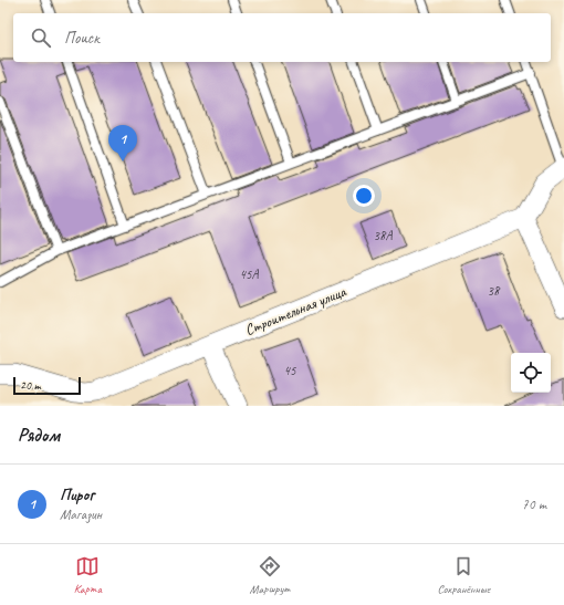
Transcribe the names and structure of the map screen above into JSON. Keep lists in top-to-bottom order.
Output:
{
  "streets": {
    "street": ["Строительная улица"]
  },
  "house_numbers": [
    "38А",
    "45А",
    "38",
    "45"
  ],
  "scale_bar": "20 m",
  "page": {
    "search": "Поиск",
    "pins": "1",
    "scale": "20 m",
    "heading": "Рядом",
    "list": [
      {
        "mark": "1",
        "name": "Пирог",
        "note": "Магазин",
        "value": "70 m"
      }
    ],
    "nav": ["Карта", "Маршрут", "Сохранённые"]
  }
}
